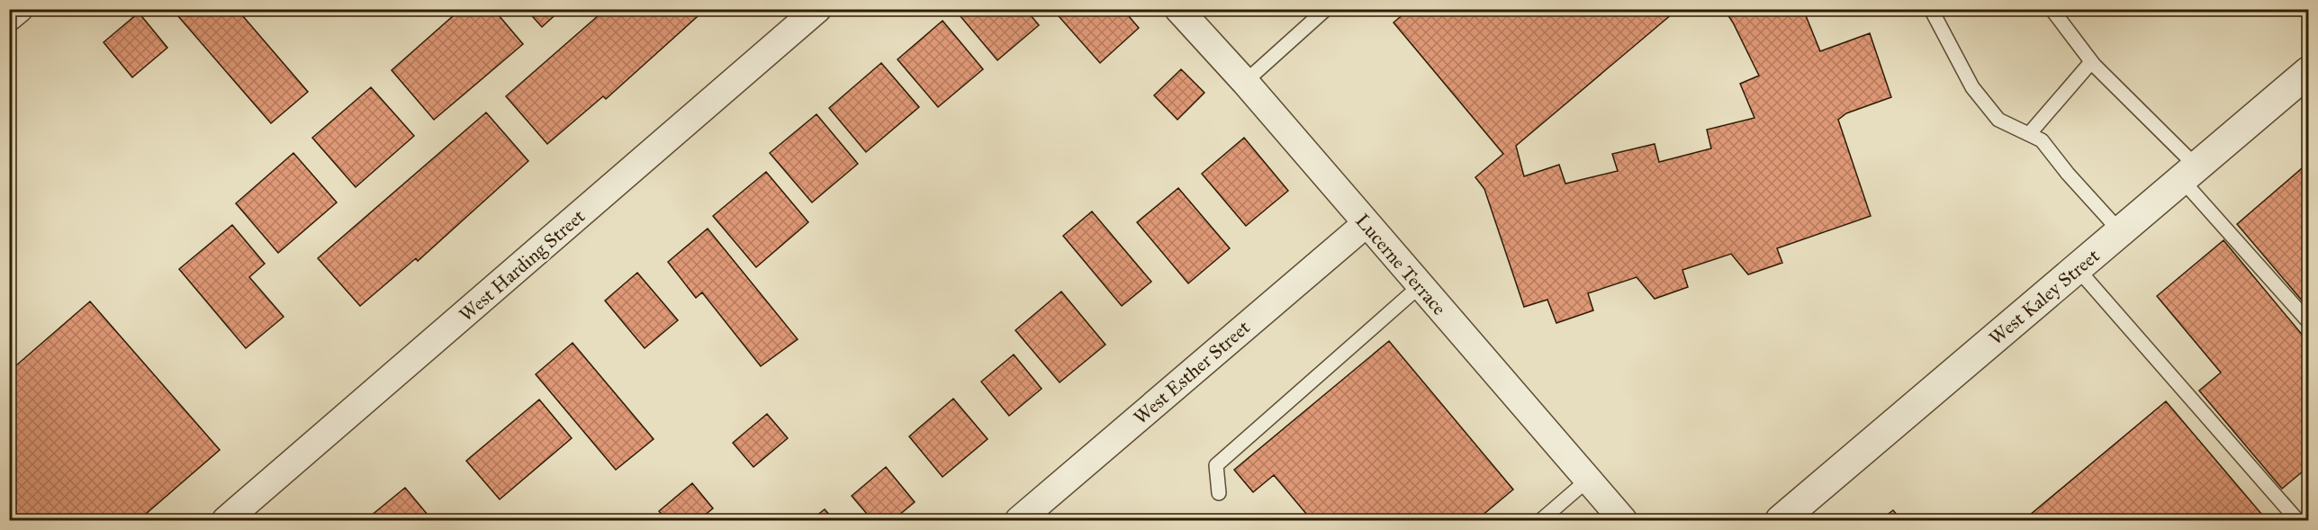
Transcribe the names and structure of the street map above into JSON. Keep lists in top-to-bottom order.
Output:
{
  "streets": {
    "street": [
      "Lucerne Terrace",
      "West Harding Street",
      "West Kaley Street",
      "West Esther Street"
    ]
  },
  "crossings": [
    ["Lucerne Terrace", "West Esther Street"]
  ]
}
